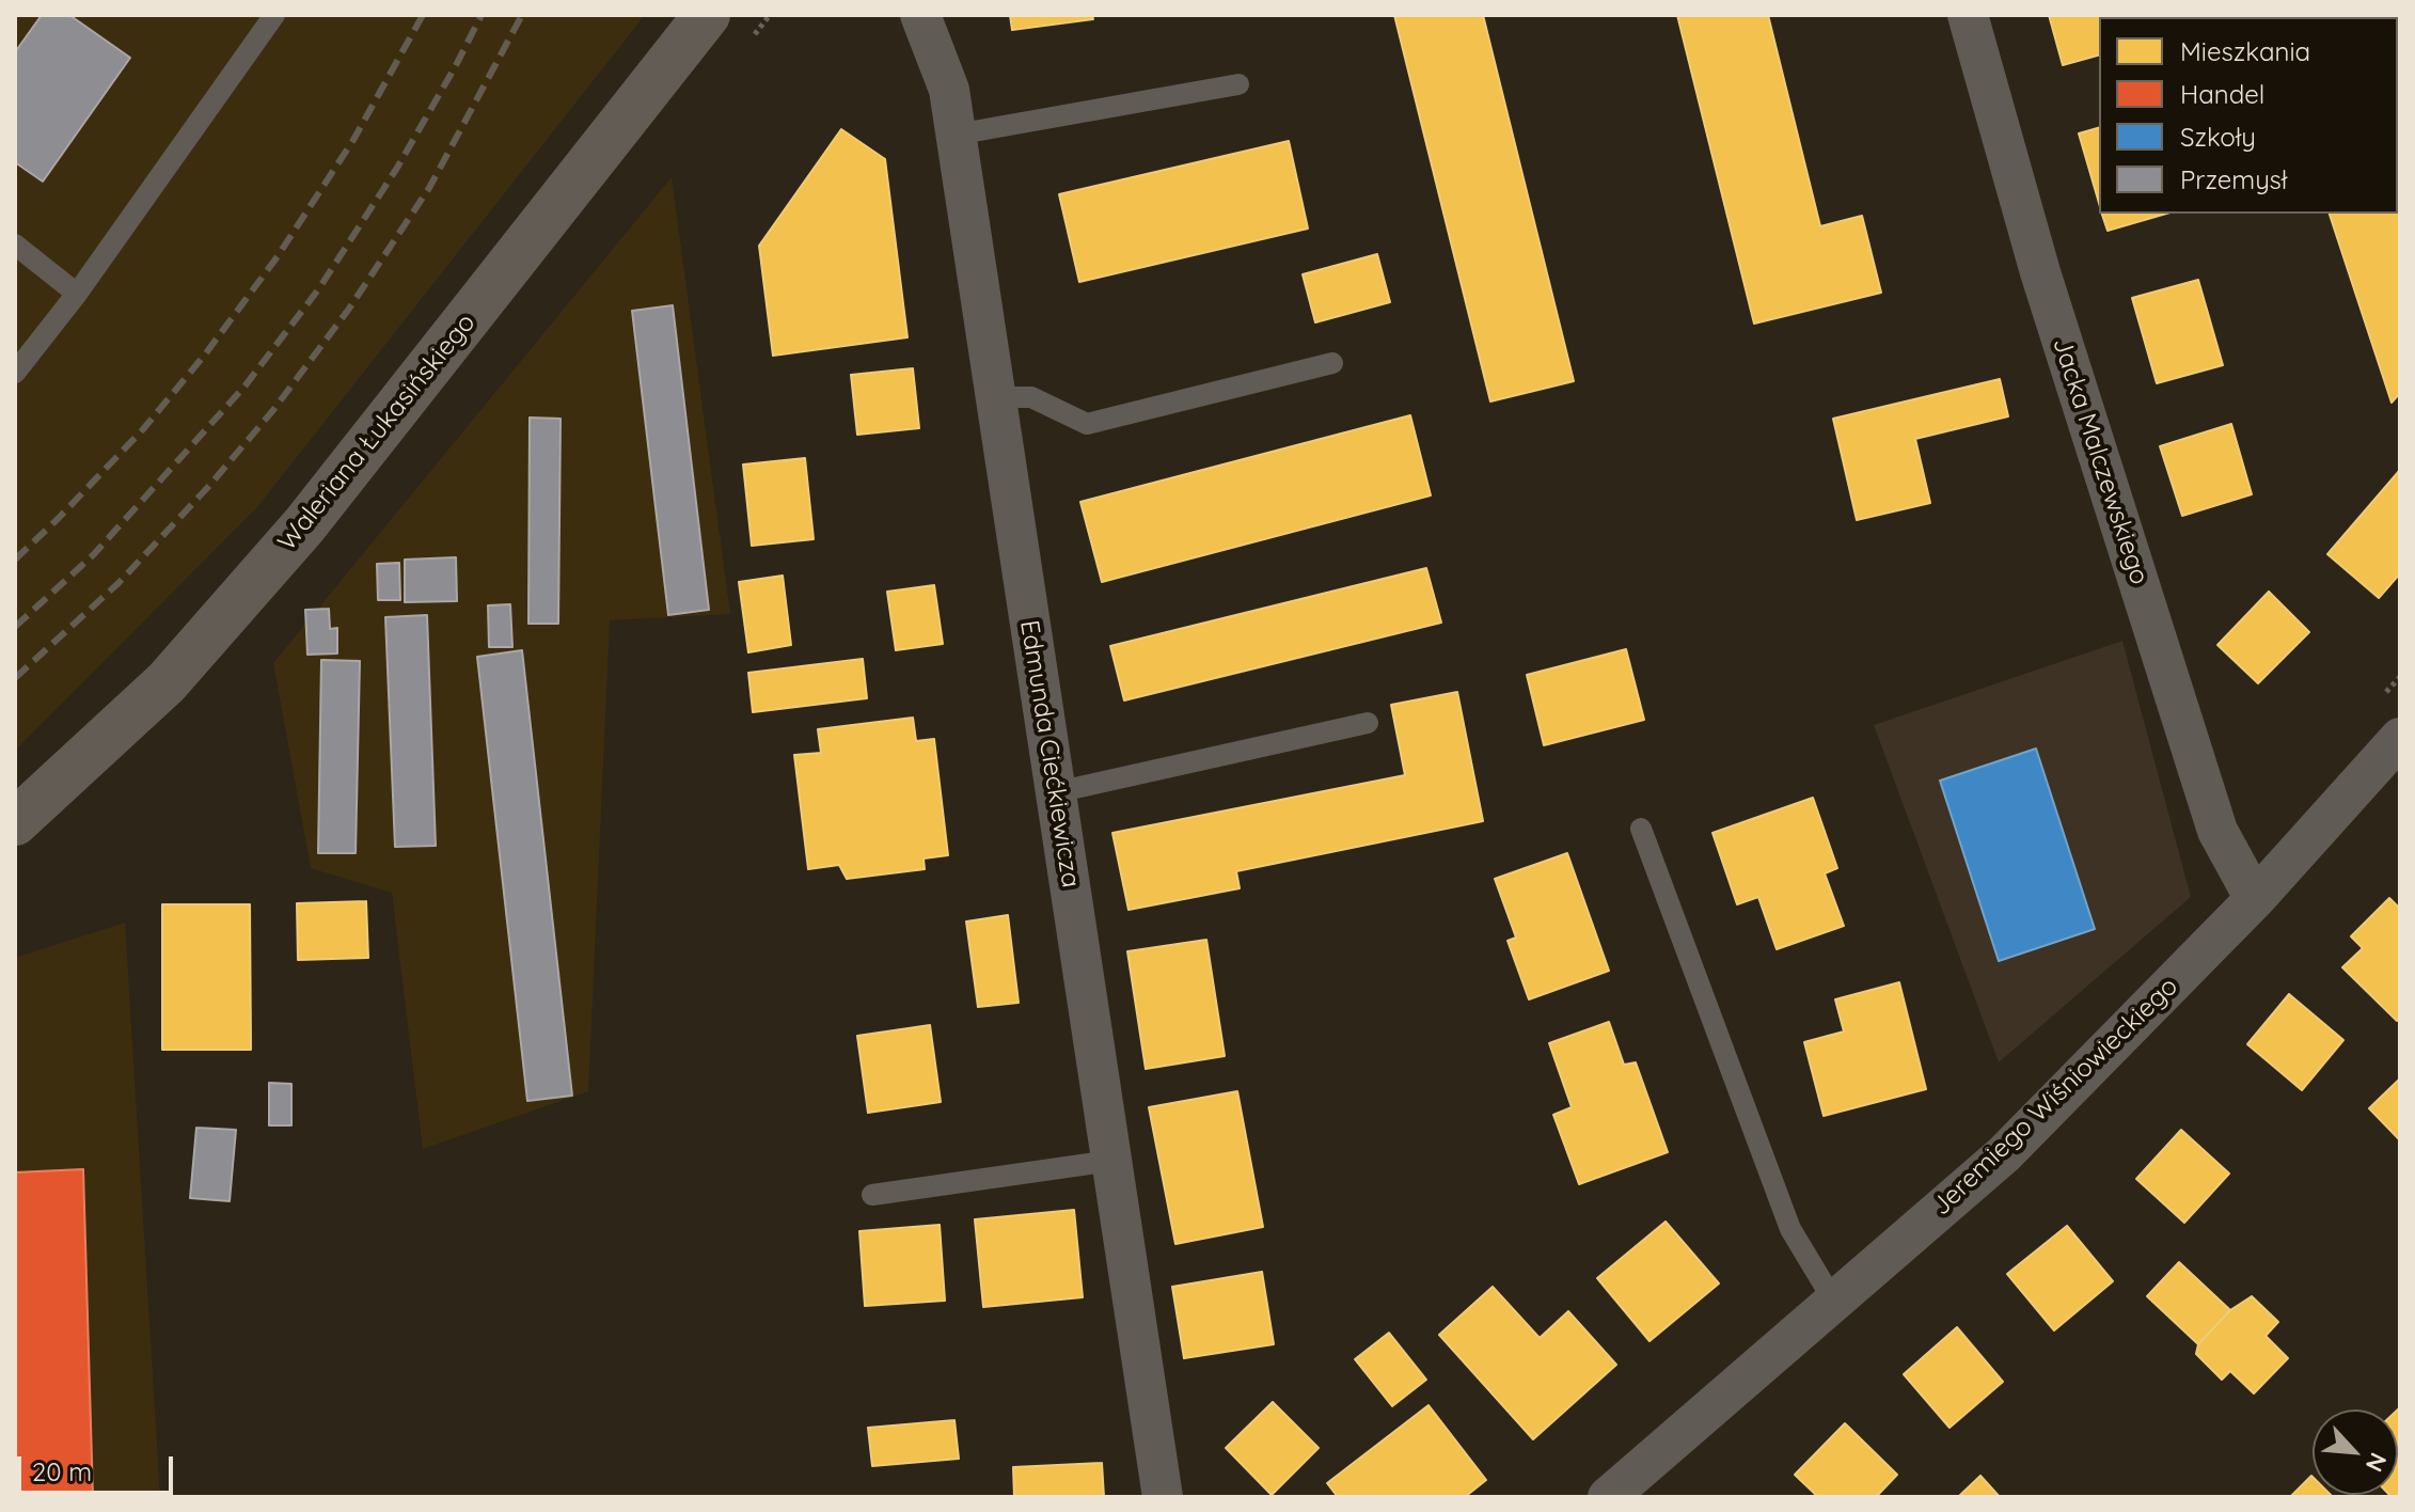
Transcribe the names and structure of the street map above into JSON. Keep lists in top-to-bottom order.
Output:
{
  "streets": {
    "street": [
      "Waleriana Łukasińskiego",
      "Jacka Malczewskiego",
      "Edmunda Ciećkiewicza",
      "Jeremiego Wiśniowieckiego"
    ]
  },
  "crossings": [
    ["Jacka Malczewskiego", "Jeremiego Wiśniowieckiego"]
  ],
  "legend": [
    "Mieszkania",
    "Handel",
    "Szkoły",
    "Przemysł"
  ],
  "scale_bar": "20 m",
  "north": "bottom right"
}
